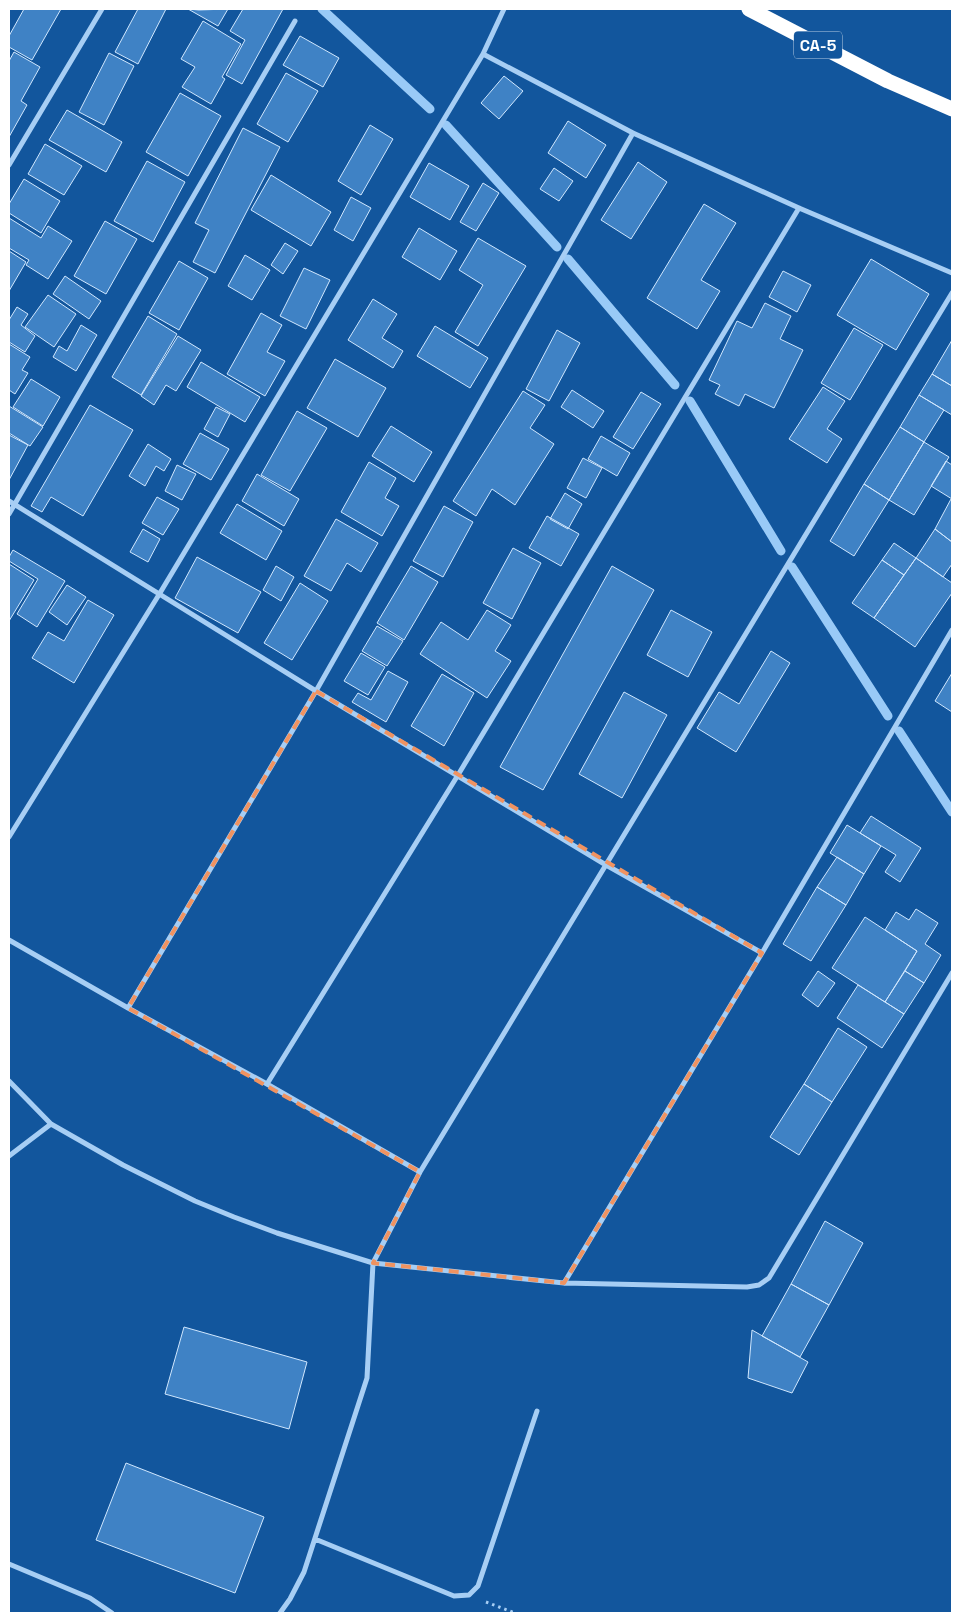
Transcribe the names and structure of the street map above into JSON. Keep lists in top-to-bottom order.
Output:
{
  "streets": {
    "highway": ["CA-5"]
  }
}
